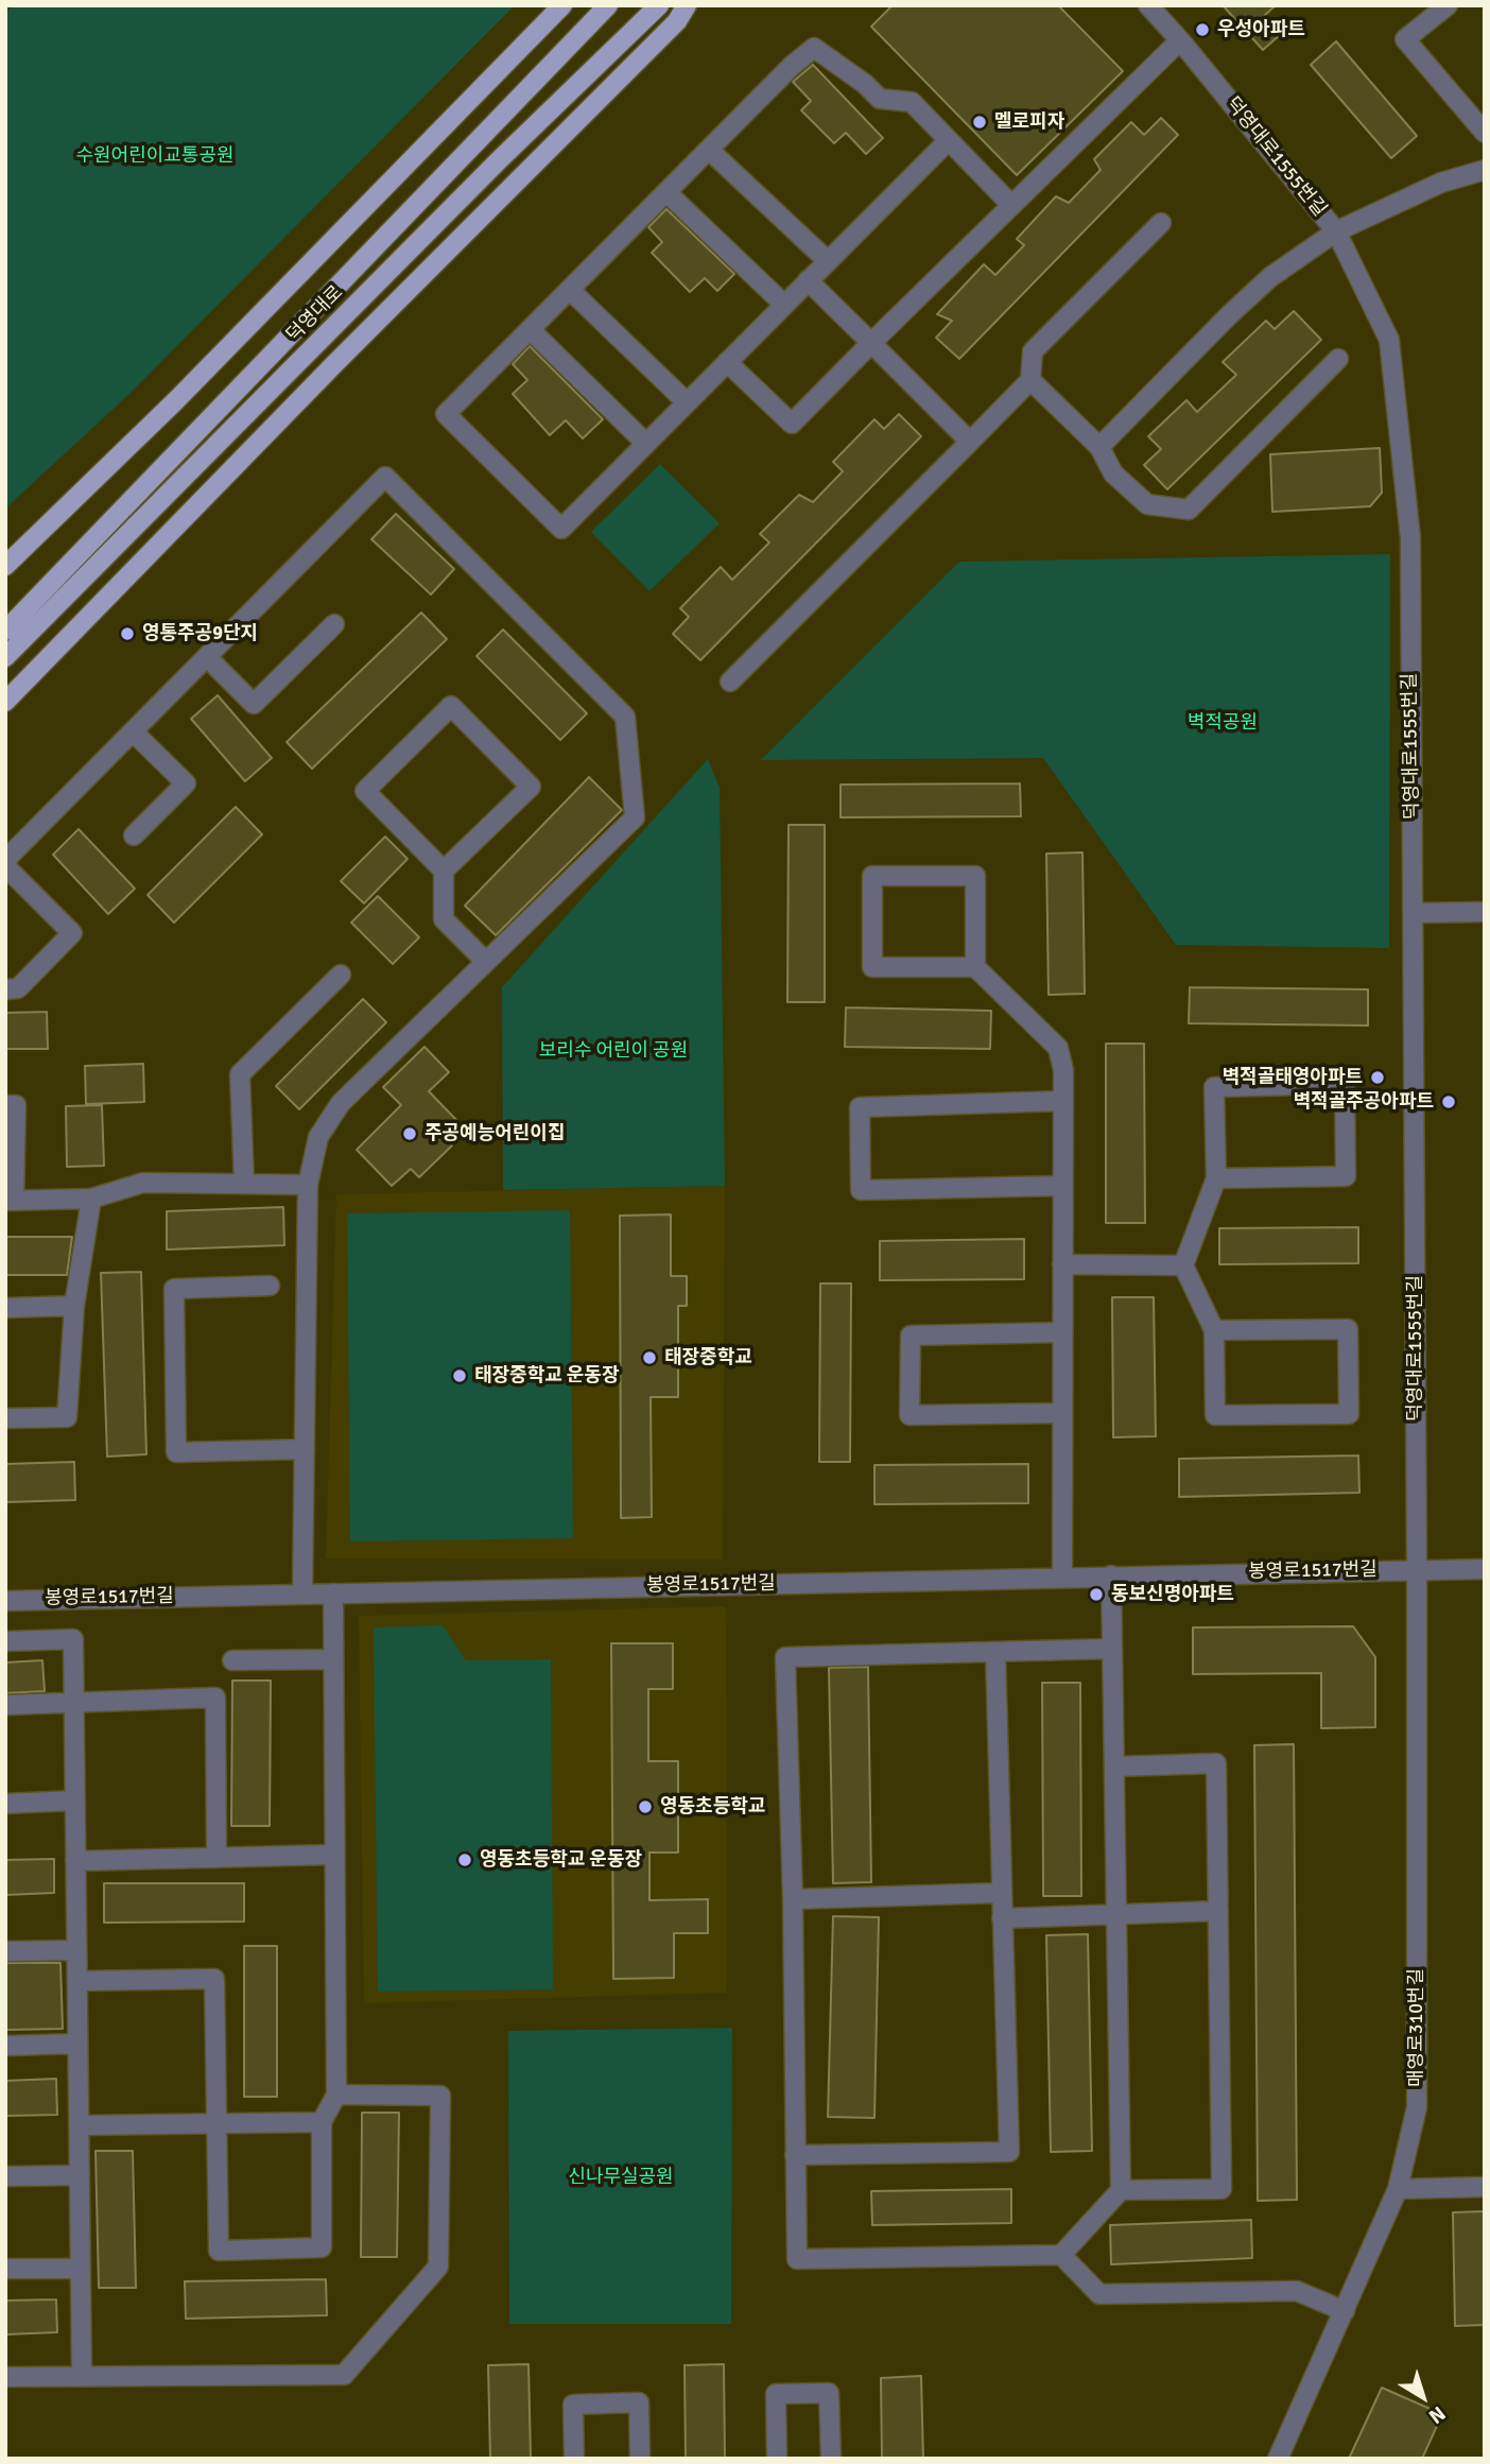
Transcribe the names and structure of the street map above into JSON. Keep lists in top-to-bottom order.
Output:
{
  "streets": {
    "main road": ["덕영대로"],
    "street": ["덕영대로1555번길", "봉영로1517번길", "매영로310번길"]
  },
  "crossings": [
    ["덕영대로1555번길", "봉영로1517번길"],
    ["덕영대로1555번길", "매영로310번길"],
    ["봉영로1517번길", "매영로310번길"]
  ],
  "parks": [
    "수원어린이교통공원",
    "벽적공원",
    "보리수 어린이 공원",
    "신나무실공원"
  ],
  "places": [
    "우성아파트",
    "멜로피자",
    "영통주공9단지",
    "벽적골태영아파트",
    "벽적골주공아파트",
    "주공예능어린이집",
    "태장중학교",
    "태장중학교 운동장",
    "동보신명아파트",
    "영동초등학교",
    "영동초등학교 운동장"
  ],
  "north": "bottom right"
}
